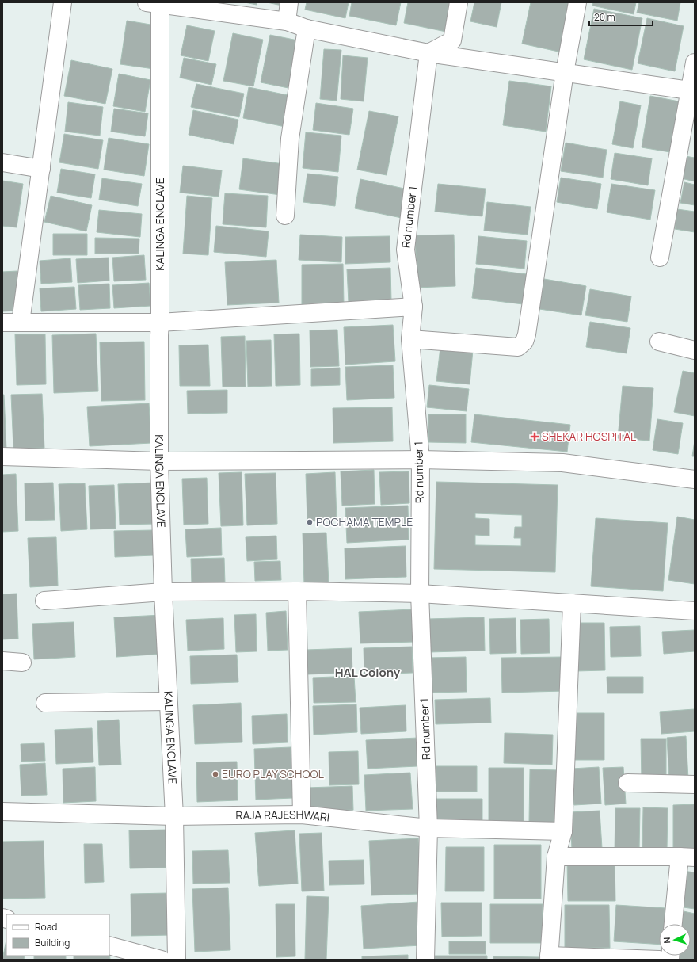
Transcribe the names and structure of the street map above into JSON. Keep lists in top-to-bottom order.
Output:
{
  "streets": {
    "street": ["Rd number 1", "KALINGA ENCLAVE", "RAJA RAJESHWARI"]
  },
  "crossings": [
    ["Rd number 1", "RAJA RAJESHWARI"],
    ["KALINGA ENCLAVE", "RAJA RAJESHWARI"]
  ],
  "districts": ["HAL Colony"],
  "places": {
    "health": ["SHEKAR HOSPITAL"],
    "other": ["POCHAMA TEMPLE", "EURO PLAY SCHOOL"]
  },
  "legend": ["Road", "Building"],
  "scale_bar": "20 m",
  "north": "left"
}
